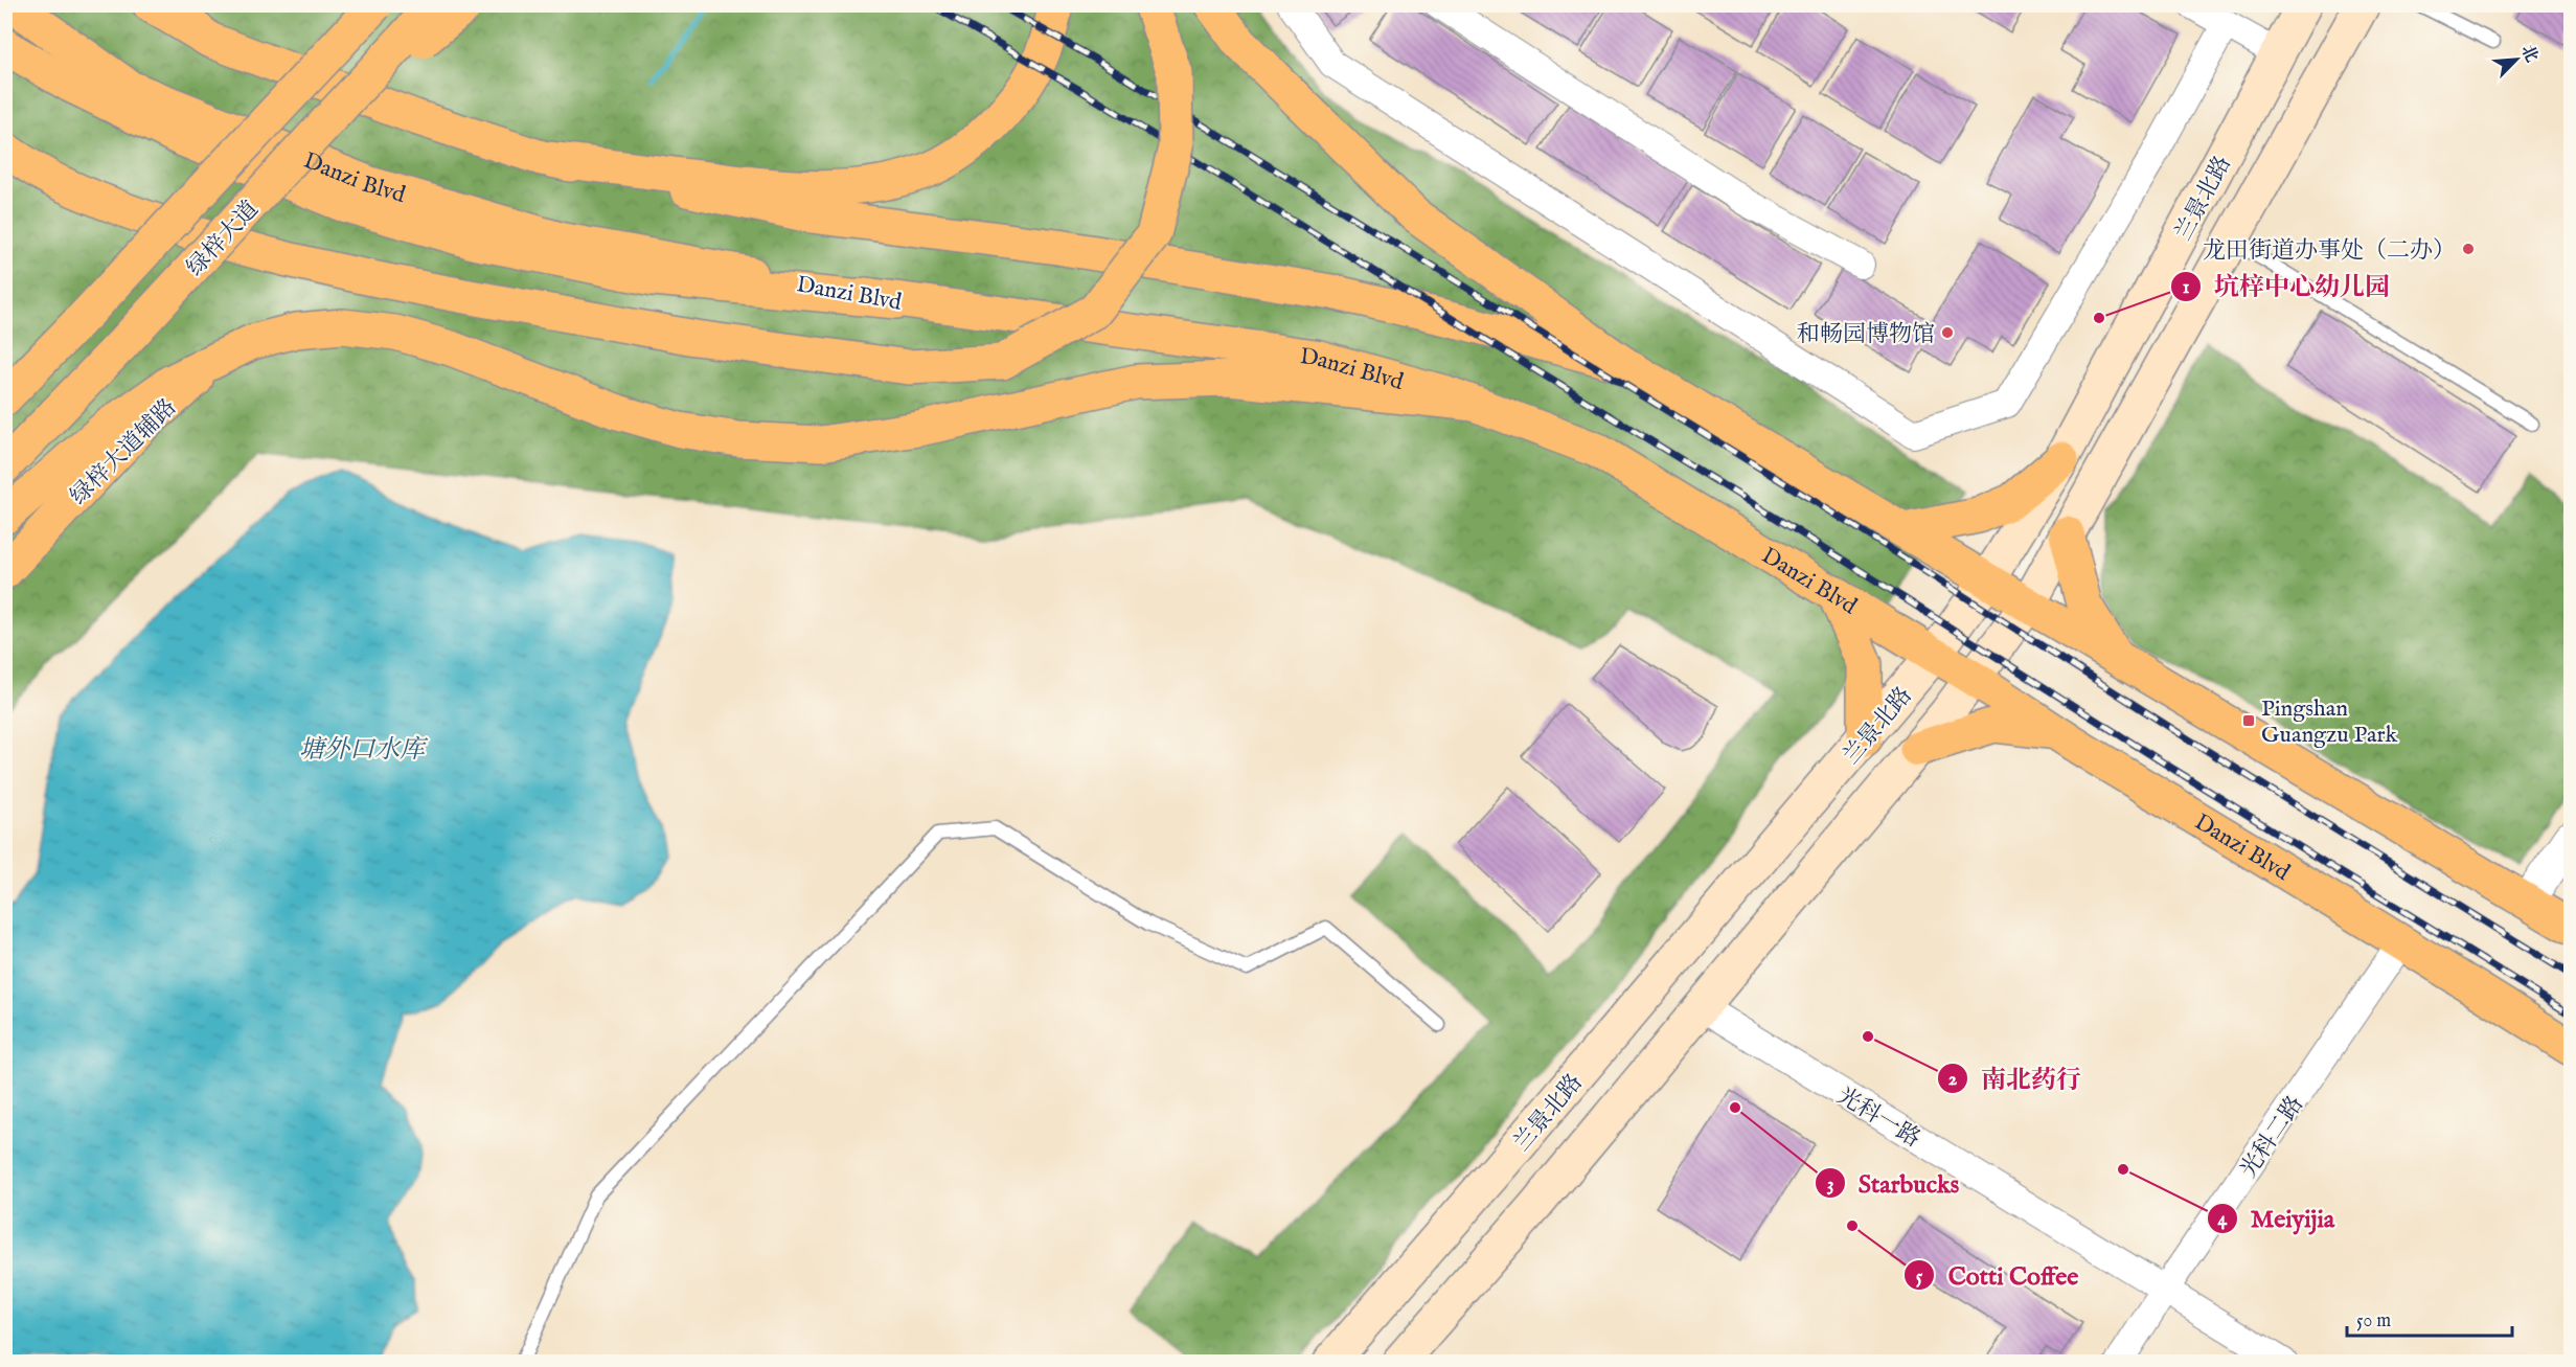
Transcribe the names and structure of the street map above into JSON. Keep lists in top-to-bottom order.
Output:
{
  "streets": {
    "main road": [
      "Danzi Blvd",
      "兰景北路",
      "绿梓大道",
      "绿梓大道辅路"
    ],
    "street": ["光科一路", "光科二路"]
  },
  "crossings": [
    ["Danzi Blvd", "兰景北路"],
    ["Danzi Blvd", "光科二路"],
    ["兰景北路", "光科一路"],
    ["光科一路", "光科二路"]
  ],
  "water": ["塘外口水库"],
  "places": {
    "other": [
      "龙田街道办事处（二办）",
      "坑梓中心幼儿园",
      "和畅园博物馆",
      "南北药行",
      "Starbucks",
      "Meiyijia",
      "Cotti Coffee"
    ],
    "transit": ["Pingshan Guangzu Park"]
  },
  "scale_bar": "50 m",
  "north": "top right"
}
